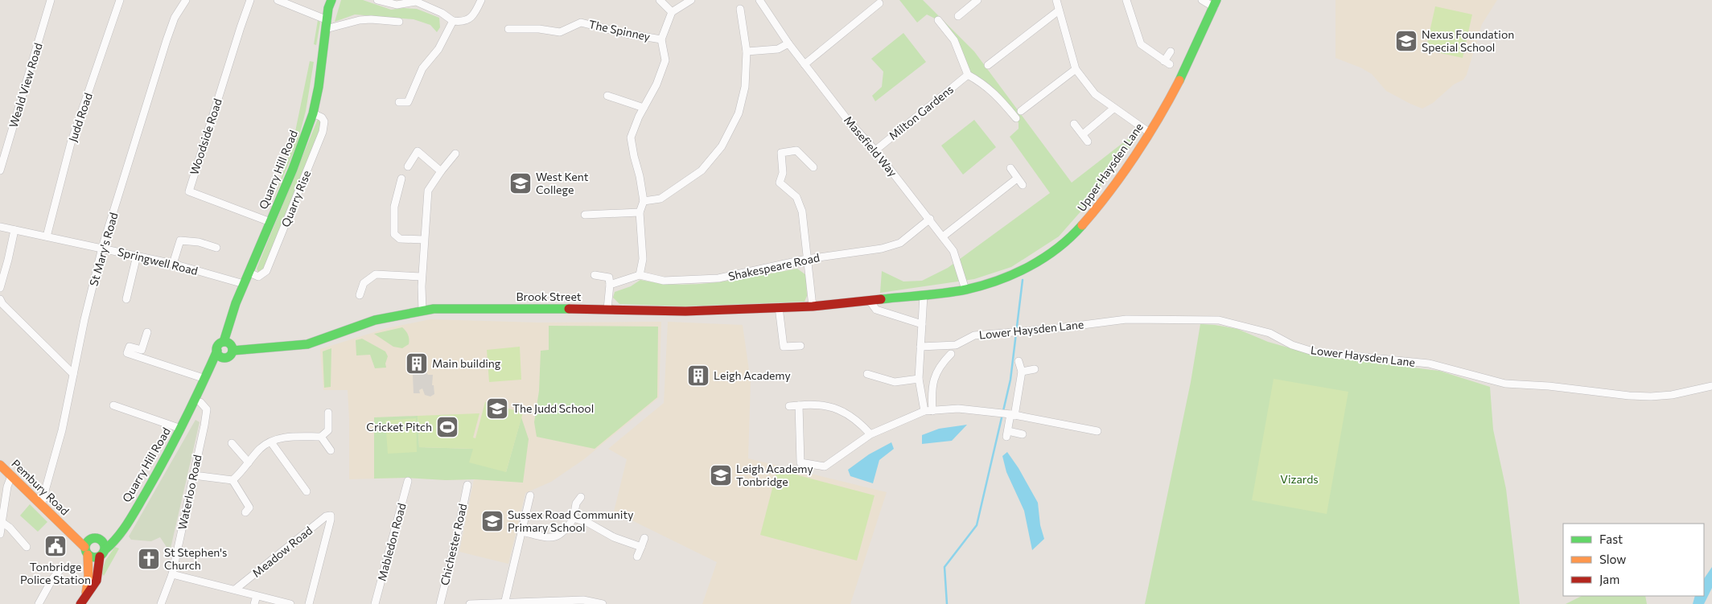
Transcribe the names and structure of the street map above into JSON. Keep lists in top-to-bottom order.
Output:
{
  "streets": {
    "main road": [
      "Upper Haysden Lane",
      "Quarry Hill Road",
      "Brook Street",
      "Pembury Road"
    ],
    "street": [
      "The Spinney",
      "Weald View Road",
      "Milton Gardens",
      "Judd Road",
      "Woodside Road",
      "Masefield Way",
      "Quarry Rise",
      "St Mary's Road",
      "Springwell Road",
      "Shakespeare Road",
      "Lower Haysden Lane",
      "Waterloo Road",
      "Mabledon Road",
      "Chichester Road",
      "Meadow Road"
    ]
  },
  "crossings": [
    ["Milton Gardens", "Masefield Way"],
    ["Judd Road", "Springwell Road"],
    ["Woodside Road", "Quarry Hill Road"],
    ["Masefield Way", "Upper Haysden Lane"],
    ["Masefield Way", "Shakespeare Road"],
    ["Upper Haysden Lane", "Brook Street"],
    ["Quarry Hill Road", "Quarry Rise"],
    ["Quarry Hill Road", "Springwell Road"],
    ["Quarry Hill Road", "Brook Street"],
    ["Quarry Hill Road", "Waterloo Road"],
    ["St Mary's Road", "Springwell Road"],
    ["St Mary's Road", "Pembury Road"]
  ],
  "parks": ["Vizards"],
  "places": {
    "school or university": [
      "Nexus Foundation Special School",
      "West Kent College",
      "The Judd School",
      "Leigh Academy Tonbridge",
      "Sussex Road Community Primary School"
    ],
    "building": ["Main building", "Leigh Academy"],
    "sports": ["Cricket Pitch"],
    "public building": ["Tonbridge Police Station"],
    "church": ["St Stephen's Church"]
  },
  "legend": ["Fast", "Slow", "Jam"]
}
